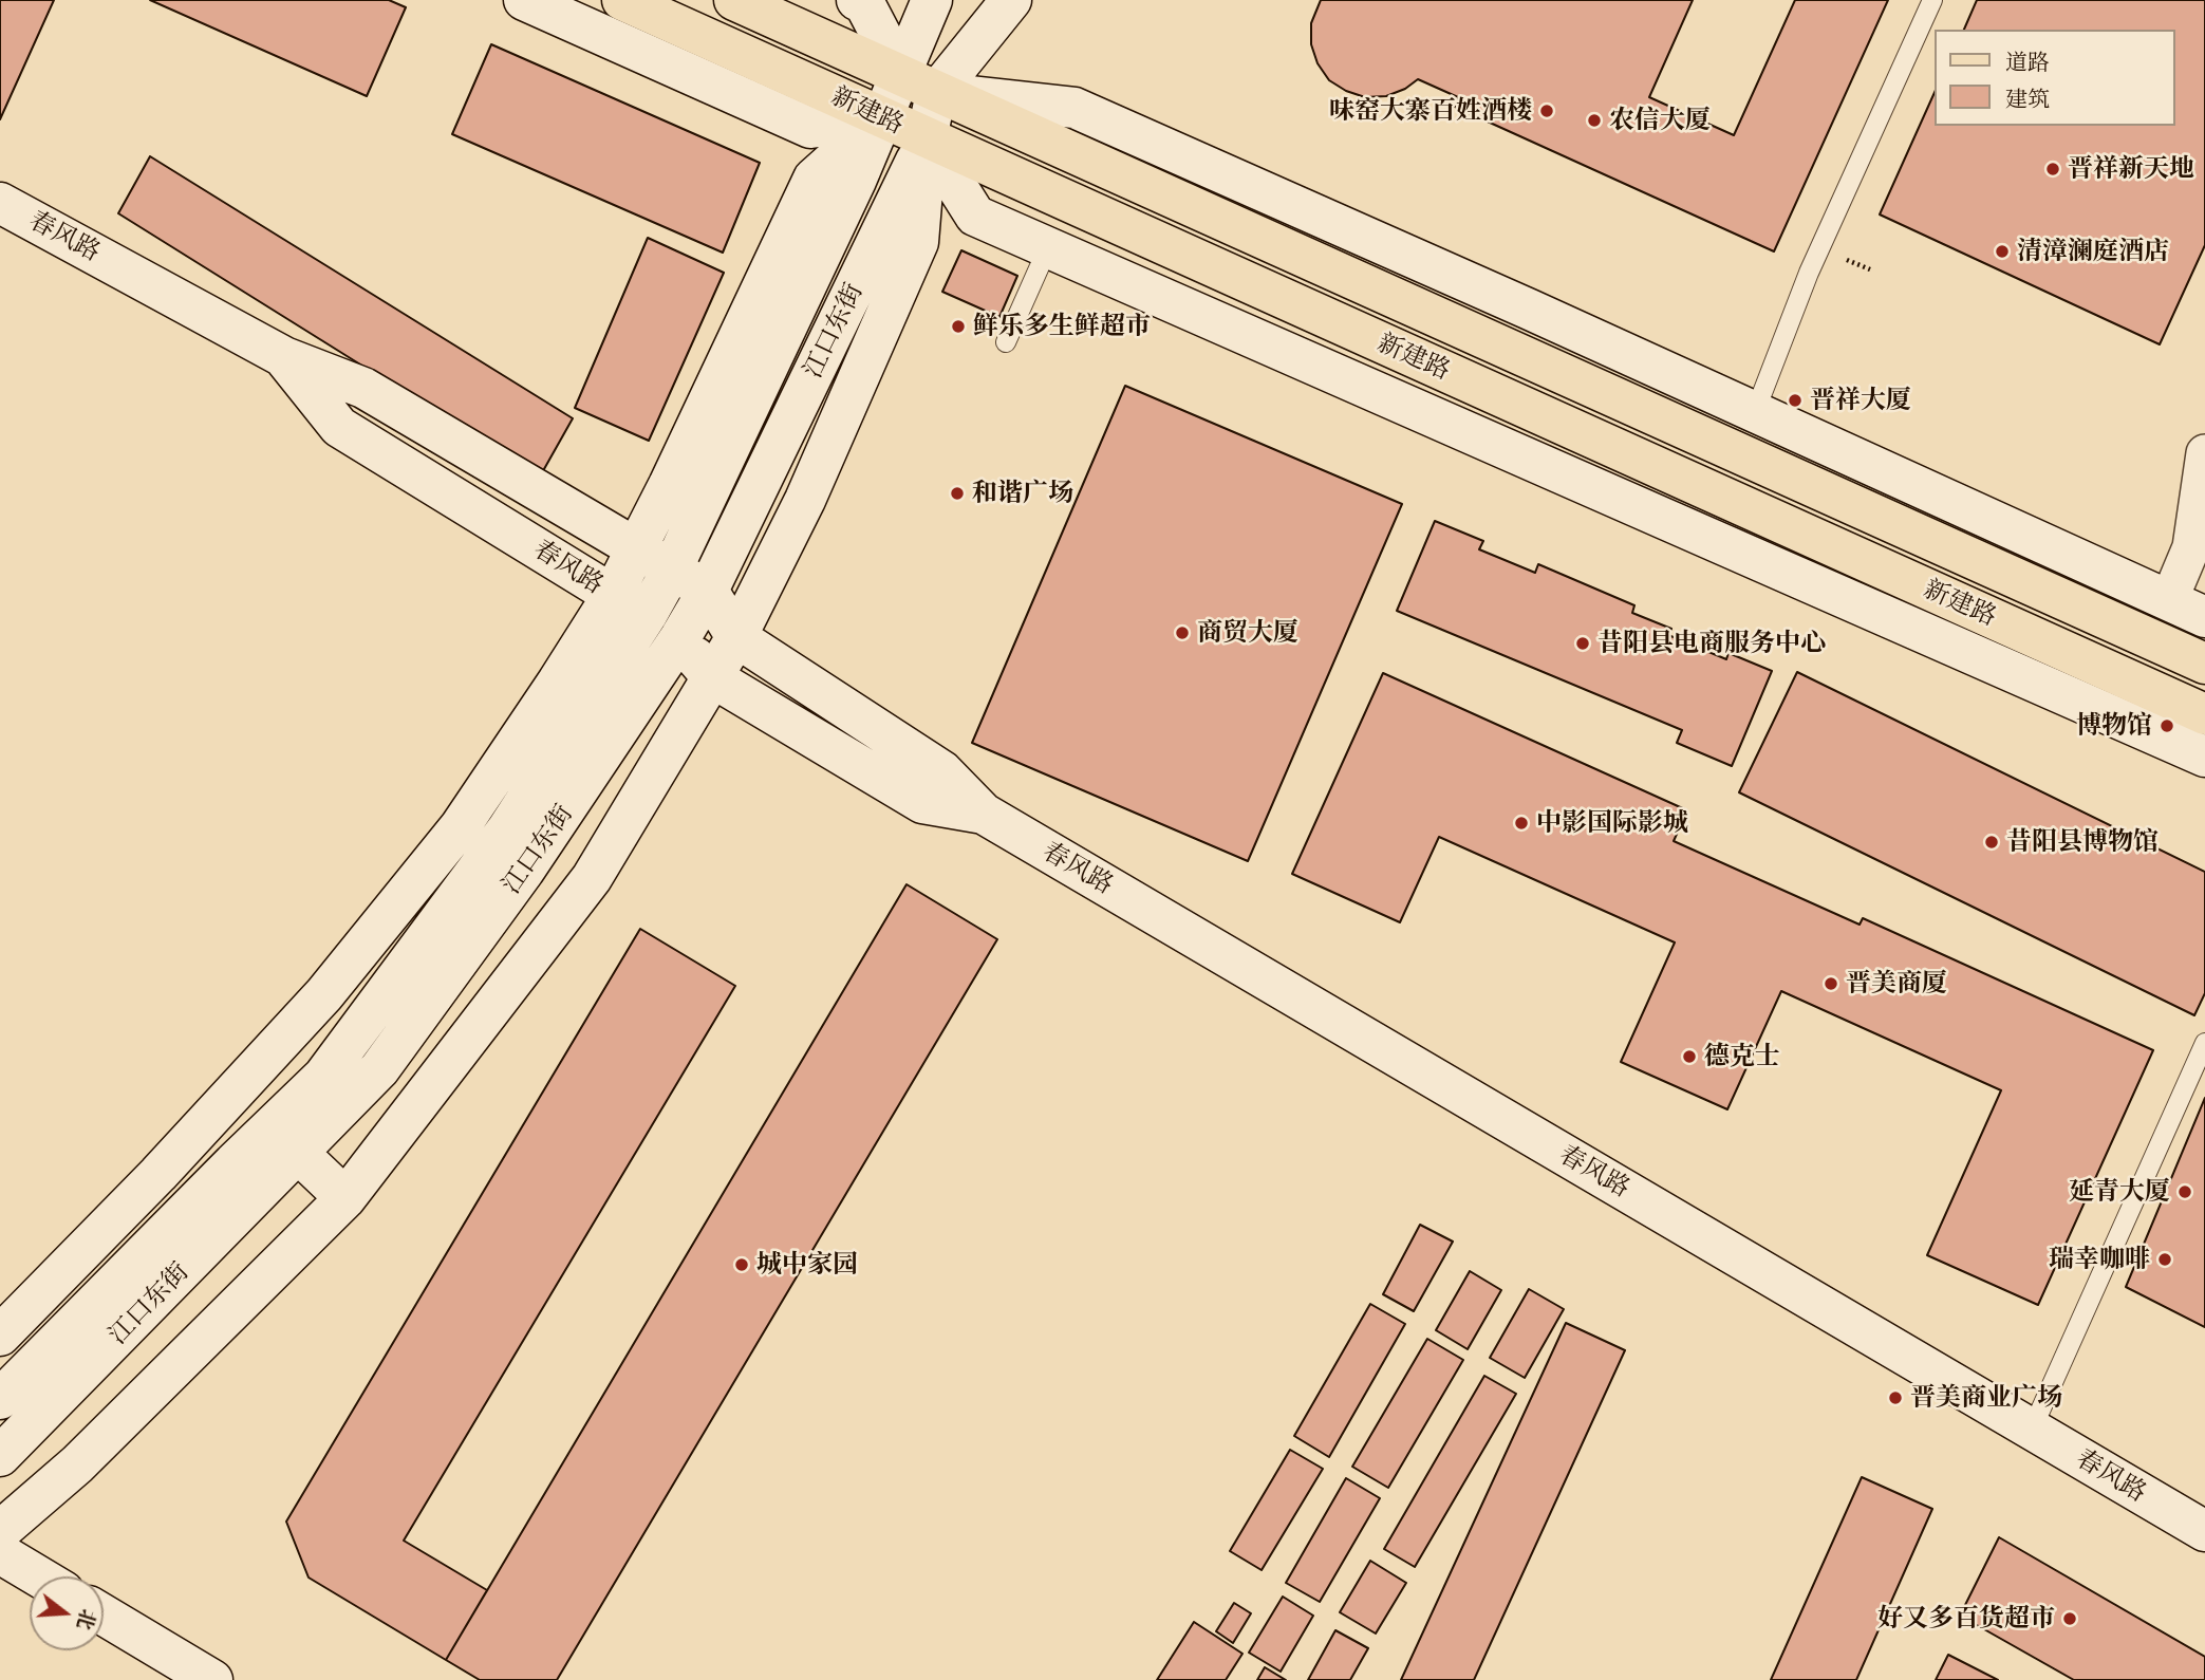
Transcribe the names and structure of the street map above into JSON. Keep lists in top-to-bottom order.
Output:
{
  "streets": {
    "main road": ["新建路", "春风路", "江口东街"]
  },
  "crossings": [
    ["新建路", "江口东街"],
    ["春风路", "江口东街"]
  ],
  "places": [
    "味窑大寨百姓酒楼",
    "农信大厦",
    "晋祥新天地",
    "清漳澜庭酒店",
    "鲜乐多生鲜超市",
    "晋祥大厦",
    "和谐广场",
    "商贸大厦",
    "昔阳县电商服务中心",
    "博物馆",
    "中影国际影城",
    "昔阳县博物馆",
    "晋美商厦",
    "德克士",
    "延青大厦",
    "瑞幸咖啡",
    "城中家园",
    "晋美商业广场",
    "好又多百货超市"
  ],
  "legend": ["道路", "建筑"],
  "north": "right"
}
